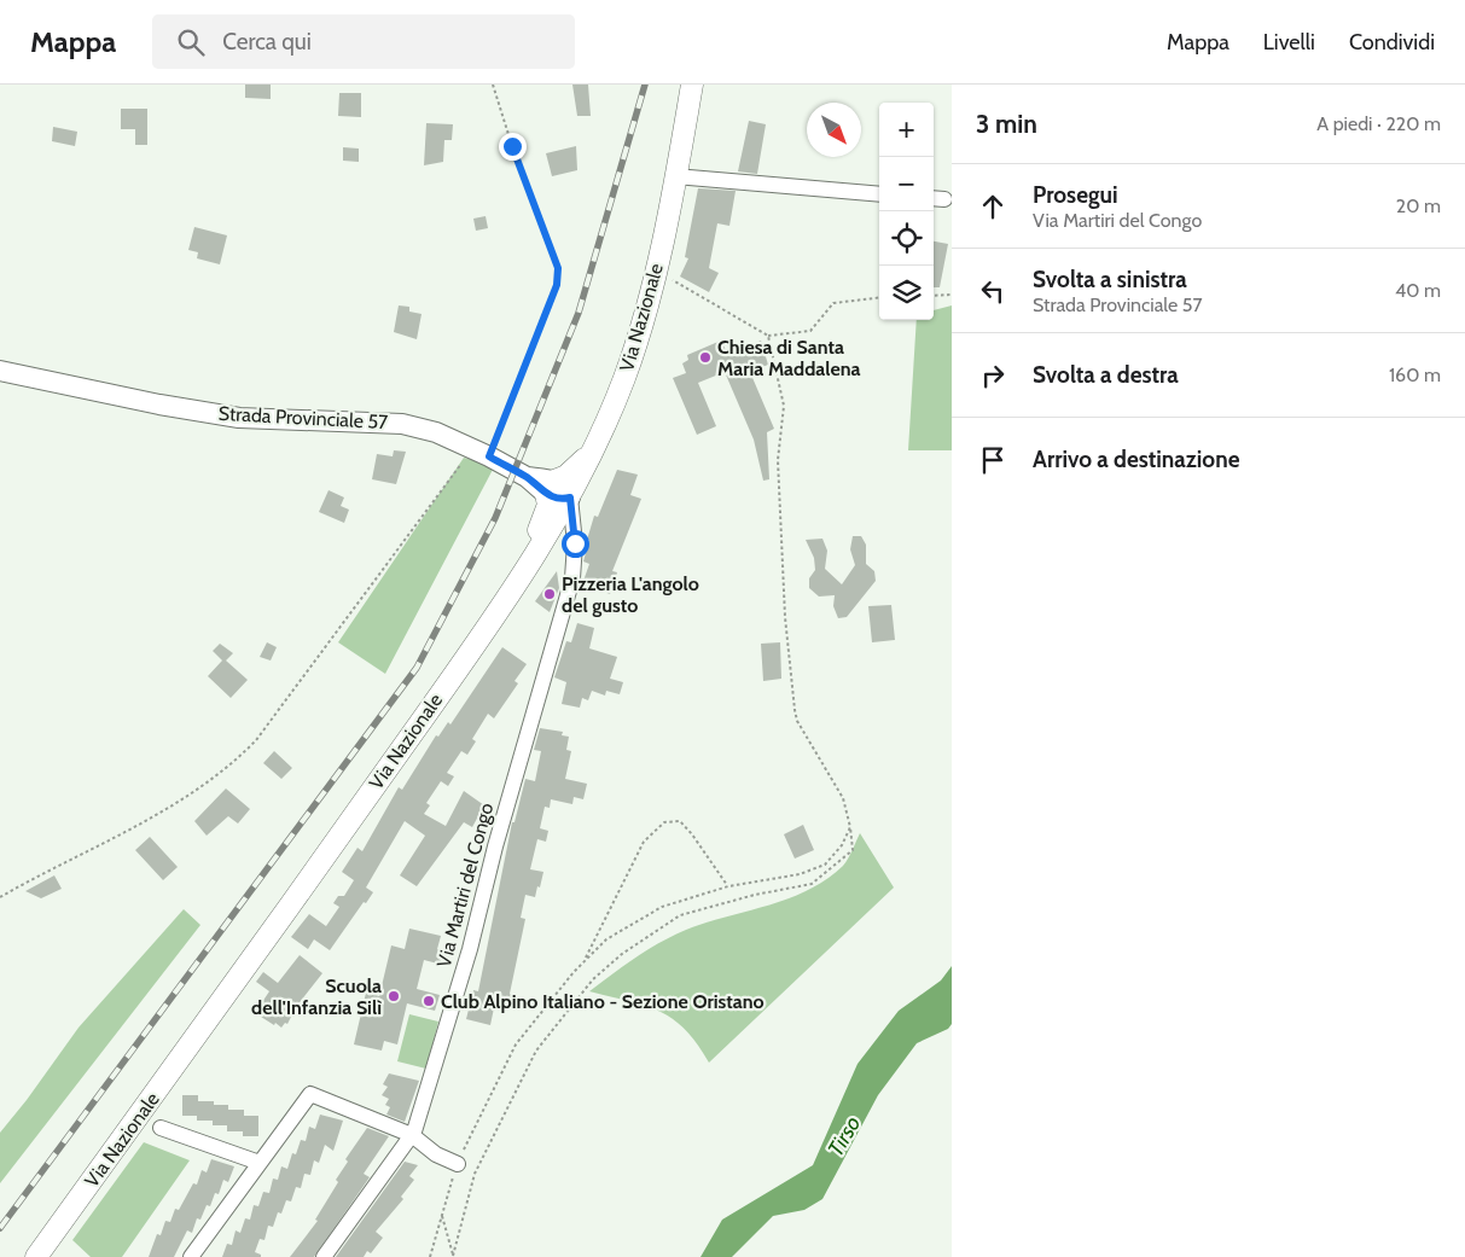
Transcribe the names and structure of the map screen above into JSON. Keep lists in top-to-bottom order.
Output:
{
  "streets": {
    "main road": ["Via Nazionale"],
    "street": ["Strada Provinciale 57", "Via Martiri del Congo"]
  },
  "crossings": [
    ["Via Nazionale", "Via Martiri del Congo"]
  ],
  "water": ["Tirso"],
  "places": [
    "Chiesa di Santa Maria Maddalena",
    "Pizzeria L'angolo del gusto",
    "Scuola dell'Infanzia Silì",
    "Club Alpino Italiano - Sezione Oristano"
  ],
  "north": "bottom right",
  "page": {
    "header": "Mappa",
    "search": "Cerca qui",
    "nav": ["Mappa", "Livelli", "Condividi"],
    "heading": ["3 min", "A piedi · 220 m"],
    "map_buttons": ["+", "−"],
    "list": [
      ["Prosegui", "Via Martiri del Congo", "20 m"],
      ["Svolta a sinistra", "Strada Provinciale 57", "40 m"],
      ["Svolta a destra", "160 m"],
      "Arrivo a destinazione"
    ]
  }
}
